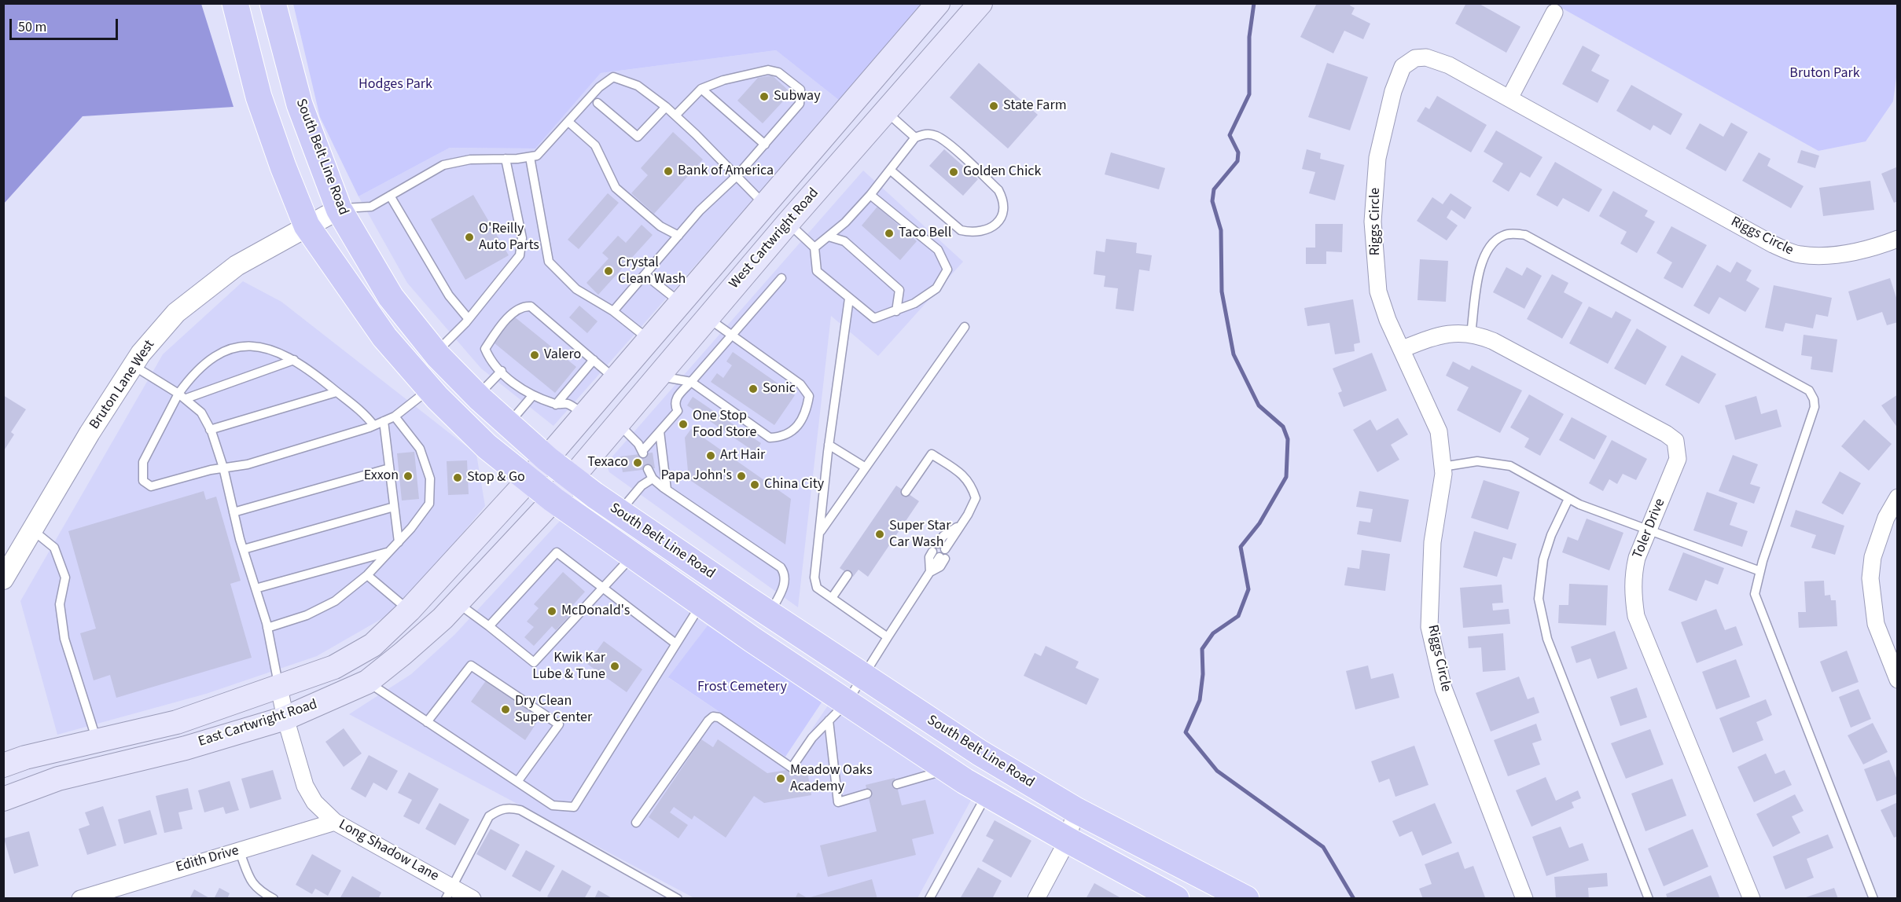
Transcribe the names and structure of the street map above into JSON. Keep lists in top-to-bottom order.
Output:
{
  "streets": {
    "main road": ["South Belt Line Road", "West Cartwright Road", "East Cartwright Road"],
    "street": [
      "Riggs Circle",
      "Bruton Lane West",
      "Toler Drive",
      "Long Shadow Lane",
      "Edith Drive"
    ]
  },
  "crossings": [
    ["South Belt Line Road", "West Cartwright Road"],
    ["South Belt Line Road", "Bruton Lane West"],
    ["South Belt Line Road", "East Cartwright Road"],
    ["Riggs Circle", "Toler Drive"],
    ["West Cartwright Road", "East Cartwright Road"],
    ["East Cartwright Road", "Long Shadow Lane"],
    ["Long Shadow Lane", "Edith Drive"]
  ],
  "parks": ["Bruton Park", "Hodges Park", "Frost Cemetery"],
  "places": [
    "Subway",
    "State Farm",
    "Bank of America",
    "Golden Chick",
    "Taco Bell",
    "O'Reilly Auto Parts",
    "Crystal Clean Wash",
    "Valero",
    "Sonic",
    "One Stop Food Store",
    "Art Hair",
    "Texaco",
    "Exxon",
    "Papa John's",
    "Stop & Go",
    "China City",
    "Super Star Car Wash",
    "McDonald's",
    "Kwik Kar Lube & Tune",
    "Dry Clean Super Center",
    "Meadow Oaks Academy"
  ],
  "scale_bar": "50 m"
}
